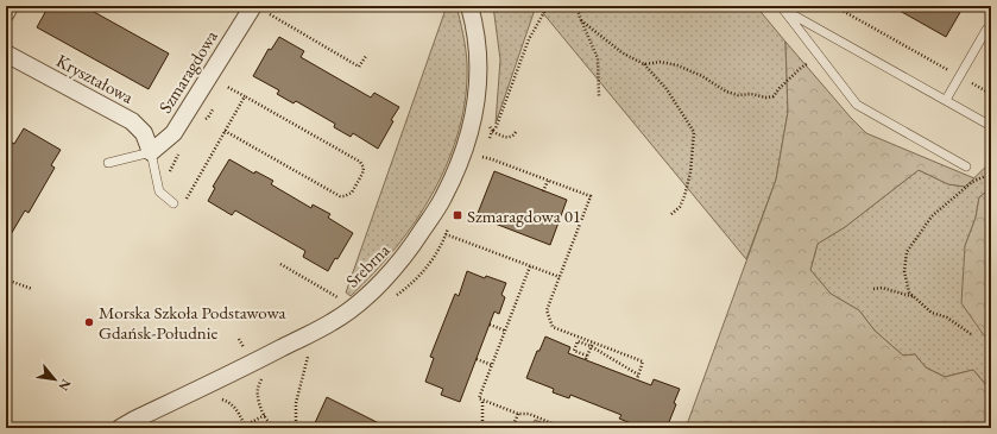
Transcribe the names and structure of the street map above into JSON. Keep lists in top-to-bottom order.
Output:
{
  "streets": {
    "street": ["Szmaragdowa", "Kryształowa", "Srebrna"]
  },
  "crossings": [
    ["Szmaragdowa", "Kryształowa"]
  ],
  "places": {
    "transit": ["Szmaragdowa 01"],
    "other": ["Morska Szkoła Podstawowa Gdańsk-Południe"]
  },
  "north": "bottom right"
}
